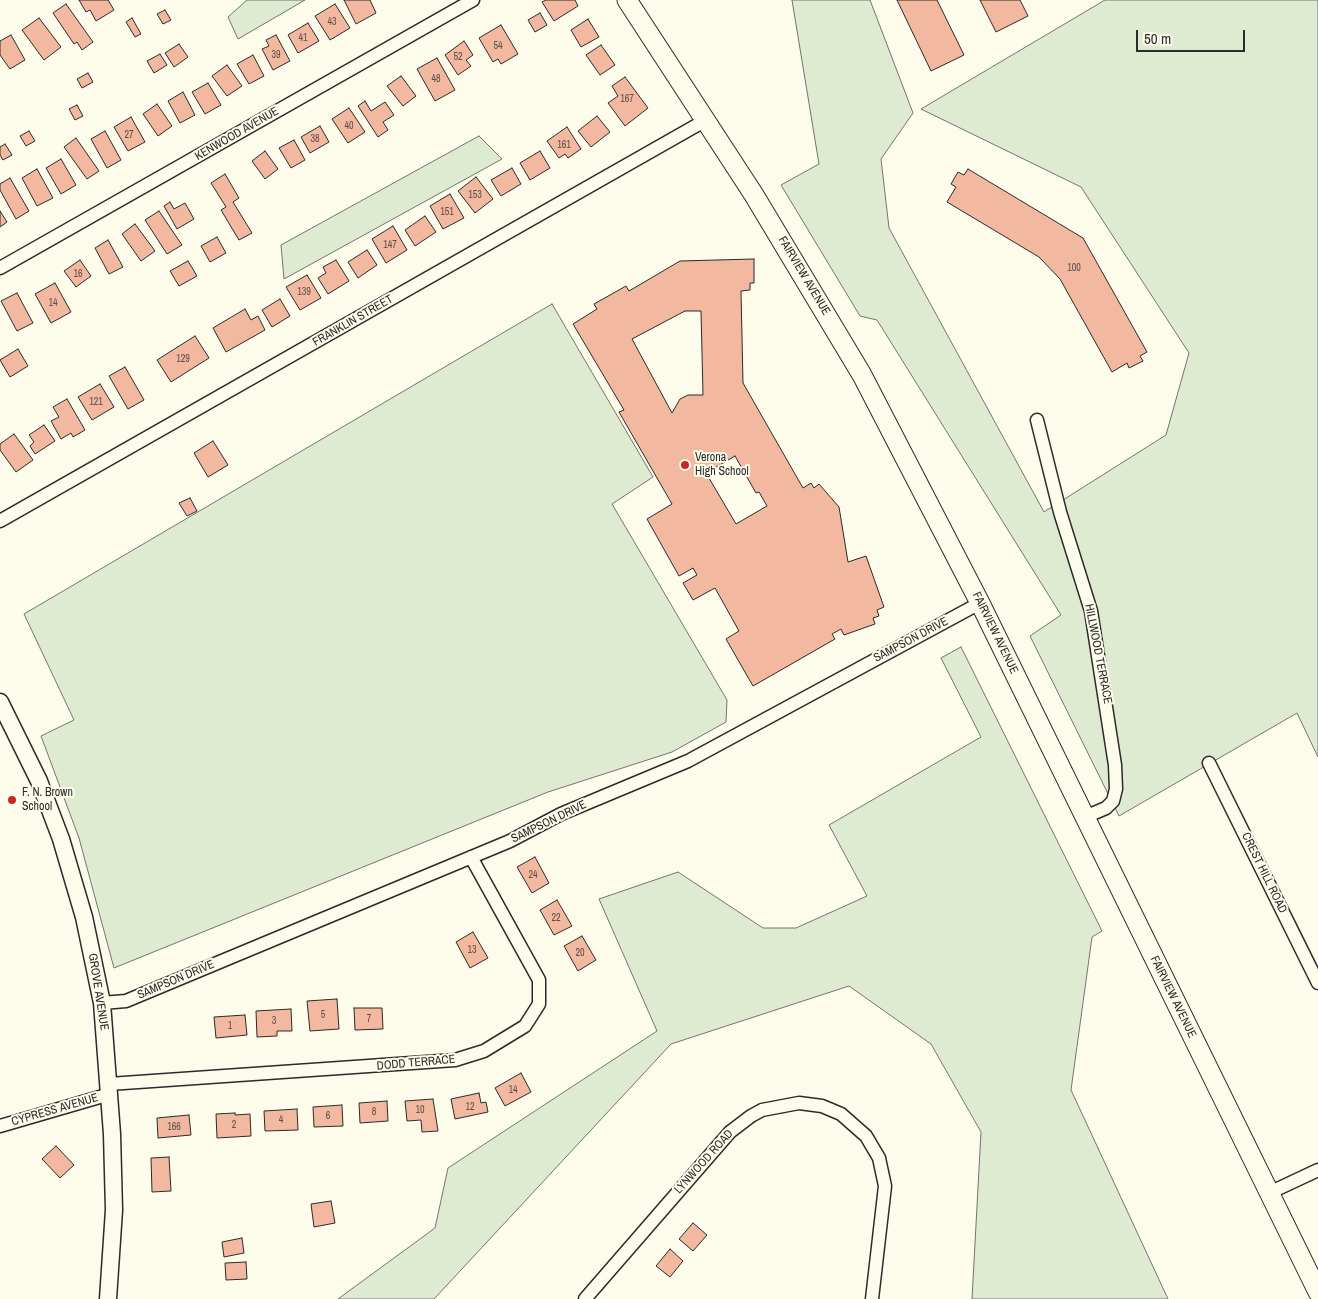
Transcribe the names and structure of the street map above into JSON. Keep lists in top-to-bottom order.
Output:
{
  "streets": {
    "main road": ["FAIRVIEW AVENUE"],
    "street": [
      "KENWOOD AVENUE",
      "FRANKLIN STREET",
      "SAMPSON DRIVE",
      "HILLWOOD TERRACE",
      "CREST HILL ROAD",
      "GROVE AVENUE",
      "DODD TERRACE",
      "CYPRESS AVENUE",
      "LYNWOOD ROAD"
    ]
  },
  "crossings": [
    ["FAIRVIEW AVENUE", "FRANKLIN STREET"],
    ["FAIRVIEW AVENUE", "SAMPSON DRIVE"],
    ["FAIRVIEW AVENUE", "HILLWOOD TERRACE"],
    ["SAMPSON DRIVE", "GROVE AVENUE"],
    ["SAMPSON DRIVE", "DODD TERRACE"],
    ["GROVE AVENUE", "DODD TERRACE"],
    ["GROVE AVENUE", "CYPRESS AVENUE"],
    ["DODD TERRACE", "CYPRESS AVENUE"]
  ],
  "places": ["Verona High School", "F. N. Brown School"],
  "house_numbers": [
    "43",
    "41",
    "54",
    "39",
    "52",
    "48",
    "167",
    "40",
    "27",
    "38",
    "161",
    "153",
    "151",
    "147",
    "100",
    "16",
    "139",
    "14",
    "129",
    "121",
    "24",
    "22",
    "13",
    "20",
    "5",
    "7",
    "3",
    "1",
    "14",
    "12",
    "10",
    "8",
    "6",
    "4",
    "2",
    "166"
  ],
  "scale_bar": "50 m"
}
